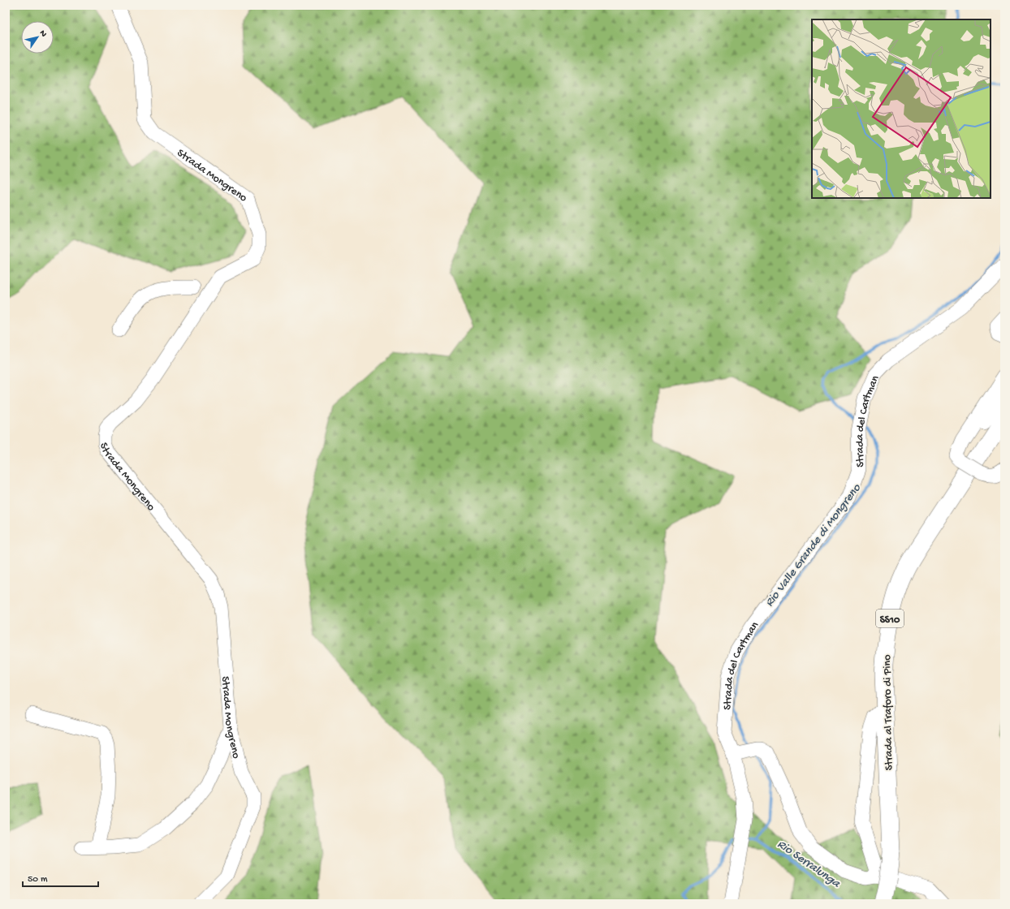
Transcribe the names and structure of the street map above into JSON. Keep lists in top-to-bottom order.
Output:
{
  "streets": {
    "main road": ["SS10", "Strada al Traforo di Pino"],
    "street": ["Strada Mongreno", "Strada del Cartman"]
  },
  "water": ["Rio Valle Grande di Mongreno", "Rio Serralunga"],
  "scale_bar": "50 m",
  "north": "top right"
}
